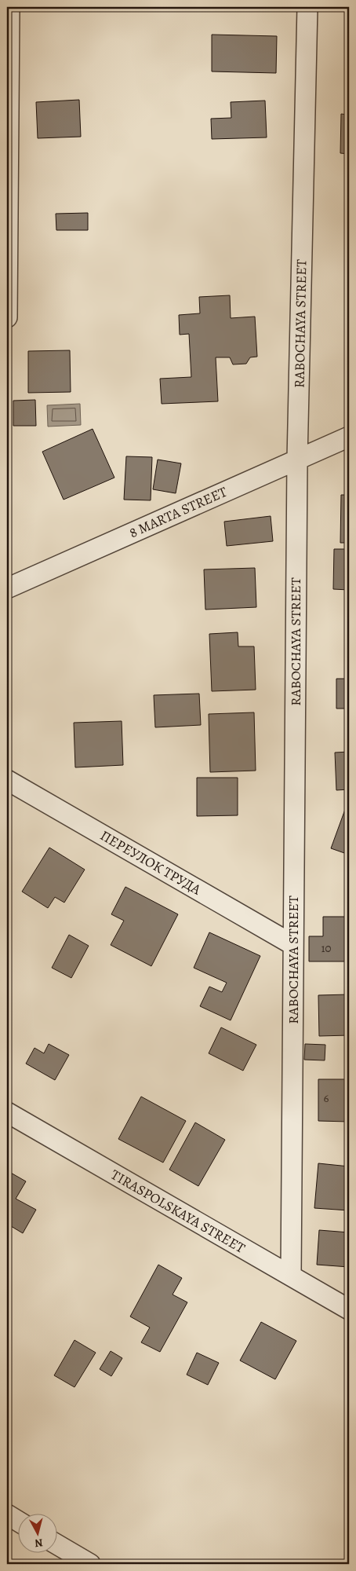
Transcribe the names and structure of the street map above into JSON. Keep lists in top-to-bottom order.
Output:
{
  "streets": {
    "street": [
      "RABOCHAYA STREET",
      "8 MARTA STREET",
      "ПЕРЕУЛОК ТРУДА",
      "TIRASPOLSKAYA STREET"
    ]
  },
  "crossings": [
    ["RABOCHAYA STREET", "8 MARTA STREET"],
    ["RABOCHAYA STREET", "ПЕРЕУЛОК ТРУДА"],
    ["RABOCHAYA STREET", "TIRASPOLSKAYA STREET"]
  ],
  "house_numbers": ["10", "6"],
  "north": "bottom"
}
